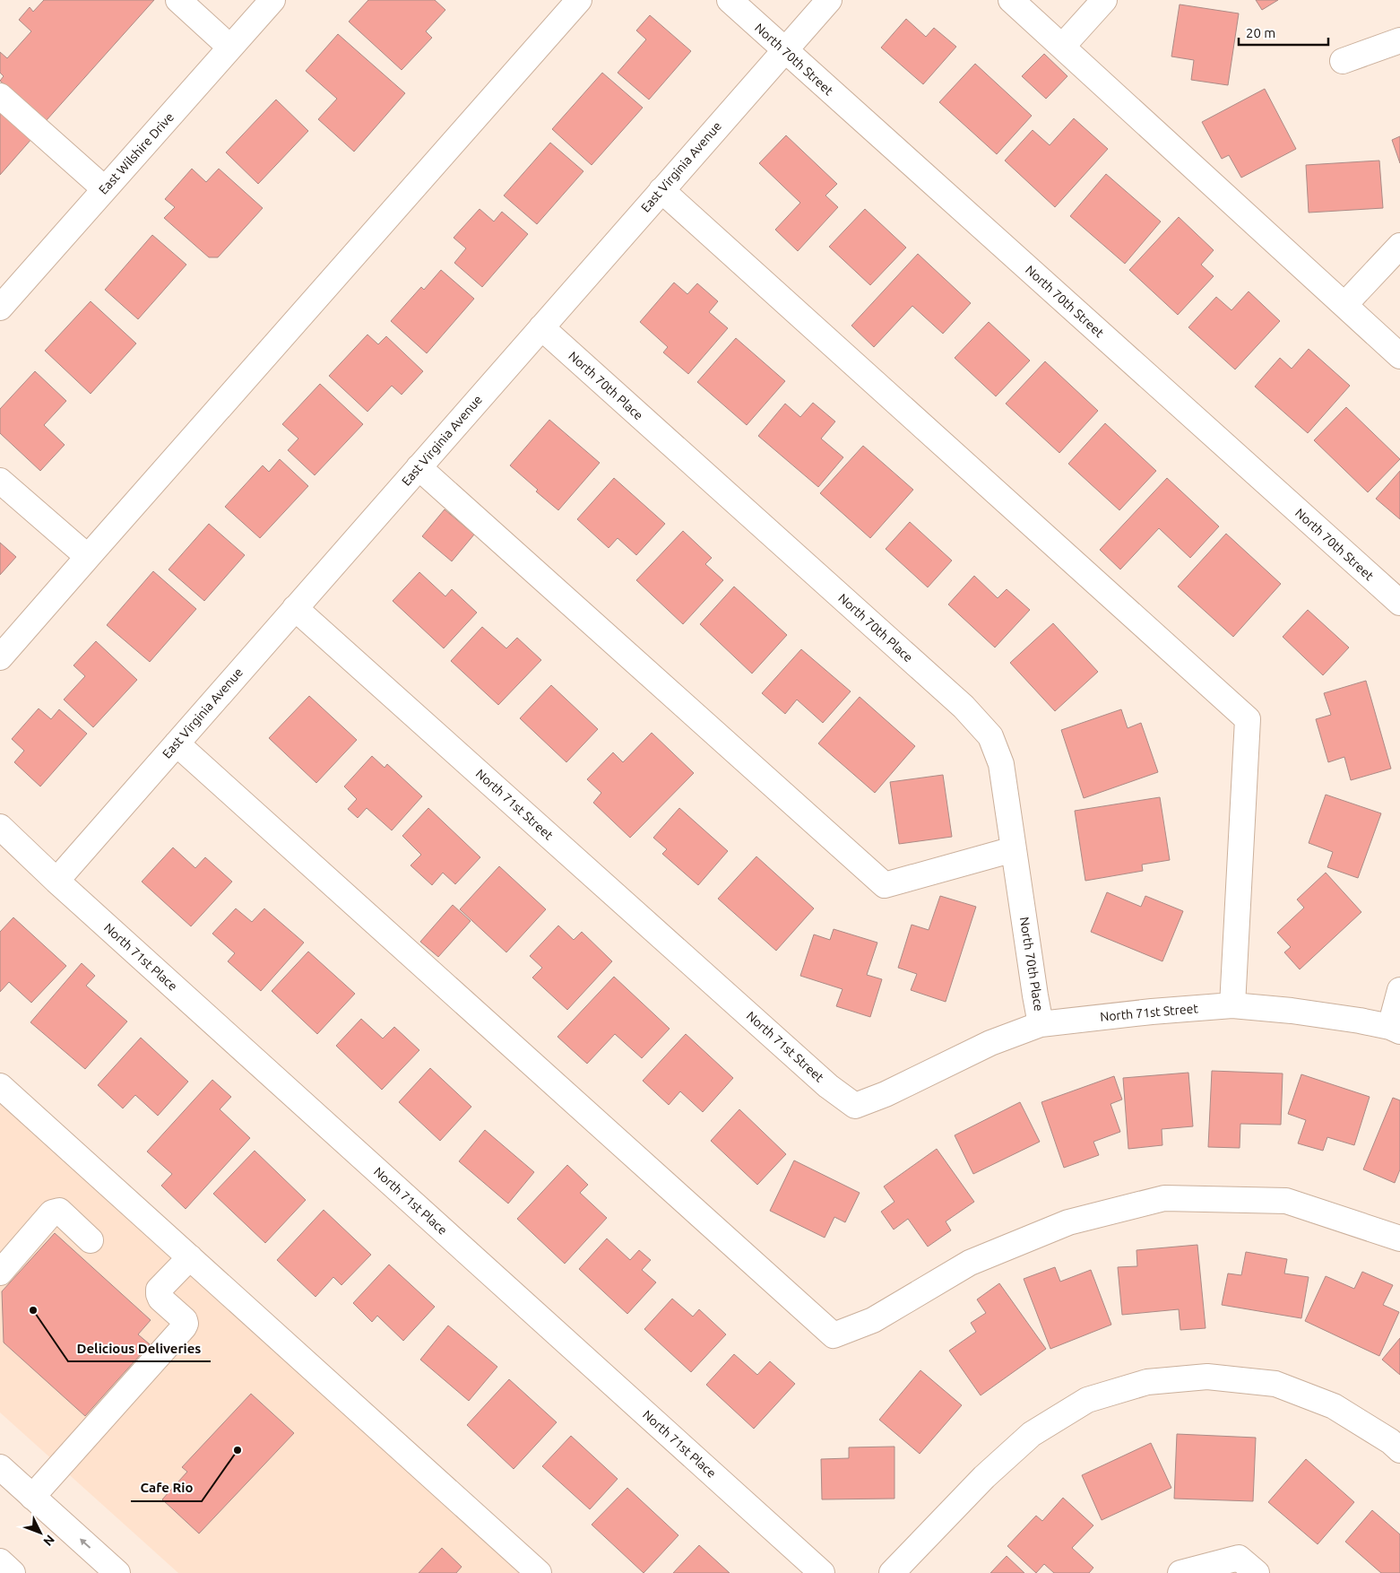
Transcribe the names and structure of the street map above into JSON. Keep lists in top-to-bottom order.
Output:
{
  "streets": {
    "street": [
      "North 70th Street",
      "East Wilshire Drive",
      "East Virginia Avenue",
      "North 70th Place",
      "North 71st Street",
      "North 71st Place"
    ]
  },
  "crossings": [
    ["North 70th Street", "East Virginia Avenue"],
    ["East Virginia Avenue", "North 70th Place"],
    ["East Virginia Avenue", "North 71st Street"],
    ["East Virginia Avenue", "North 71st Place"],
    ["North 70th Place", "North 71st Street"]
  ],
  "places": ["Delicious Deliveries", "Cafe Rio"],
  "scale_bar": "20 m",
  "north": "bottom right"
}
